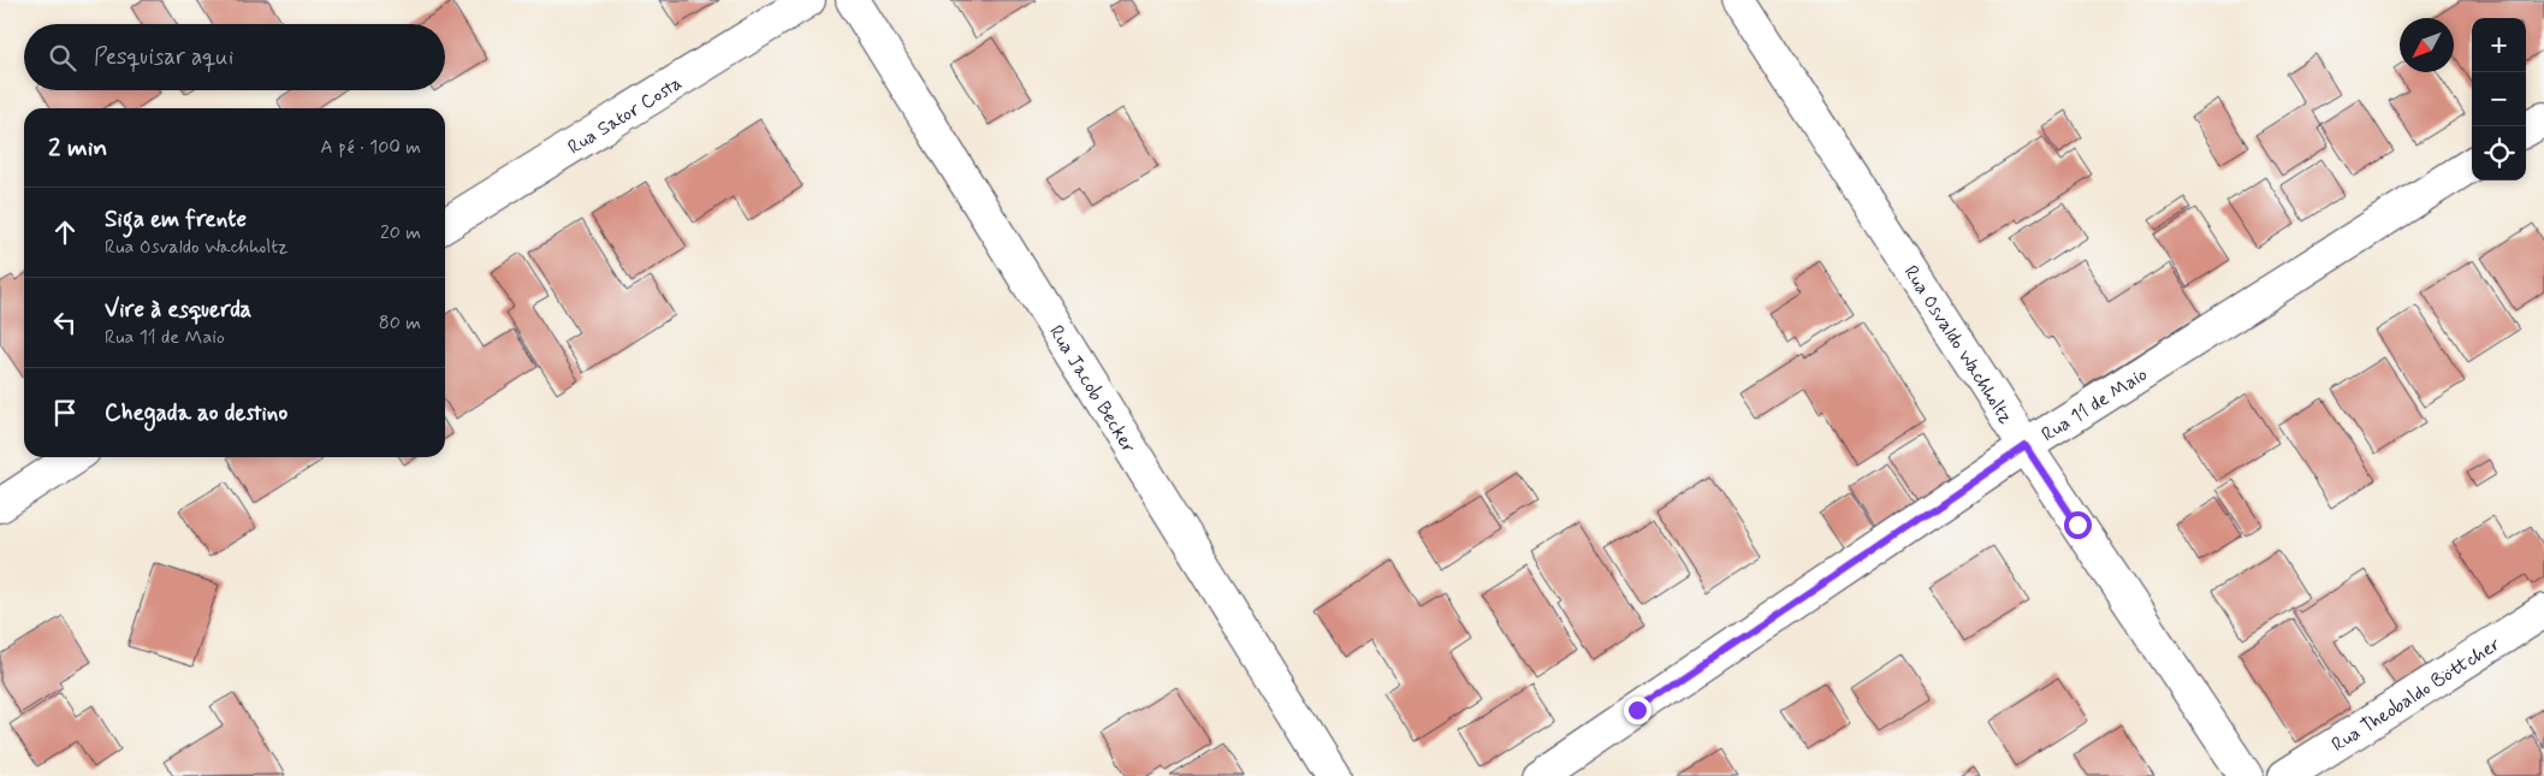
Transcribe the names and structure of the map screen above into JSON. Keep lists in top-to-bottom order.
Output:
{
  "streets": {
    "street": [
      "Rua Sator Costa",
      "Rua Osvaldo Wachholtz",
      "Rua Jacob Becker",
      "Rua 11 de Maio",
      "Rua Theobaldo Böttcher"
    ]
  },
  "crossings": [
    ["Rua Osvaldo Wachholtz", "Rua 11 de Maio"]
  ],
  "north": "bottom left",
  "page": {
    "map_buttons": ["+", "−"],
    "search": "Pesquisar aqui",
    "heading": ["2 min", "A pé · 100 m"],
    "list": [
      ["Siga em frente", "Rua Osvaldo Wachholtz", "20 m"],
      ["Vire à esquerda", "Rua 11 de Maio", "80 m"],
      "Chegada ao destino"
    ]
  }
}
